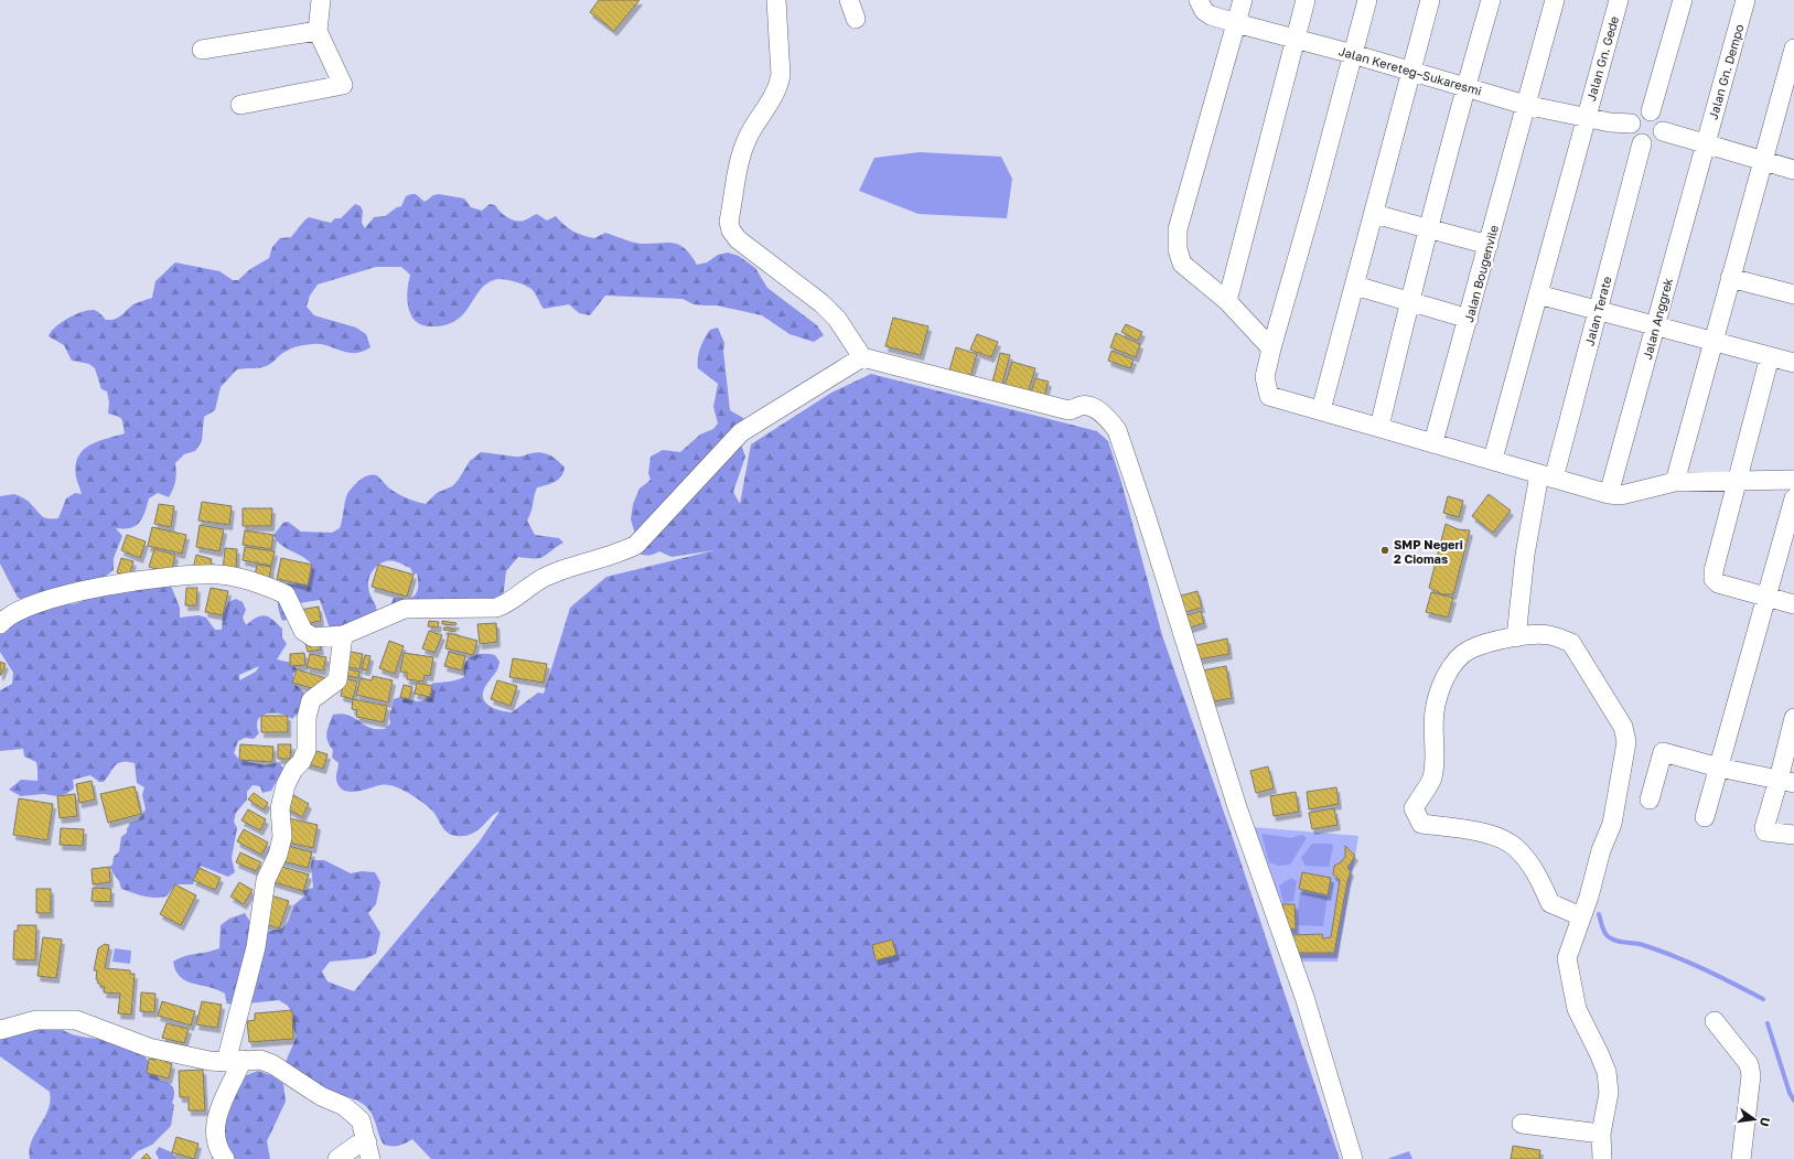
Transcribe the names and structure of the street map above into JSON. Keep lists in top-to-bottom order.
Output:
{
  "streets": {
    "street": [
      "Jalan Gn. Gede",
      "Jalan Kereteg–Sukaresmi",
      "Jalan Gn. Dempo",
      "Jalan Bougenvile",
      "Jalan Terate",
      "Jalan Anggrek"
    ]
  },
  "crossings": [
    ["Jalan Gn. Gede", "Jalan Kereteg–Sukaresmi"],
    ["Jalan Kereteg–Sukaresmi", "Jalan Bougenvile"],
    ["Jalan Kereteg–Sukaresmi", "Jalan Terate"],
    ["Jalan Gn. Dempo", "Jalan Anggrek"]
  ],
  "places": ["SMP Negeri 2 Ciomas"],
  "north": "right"
}
